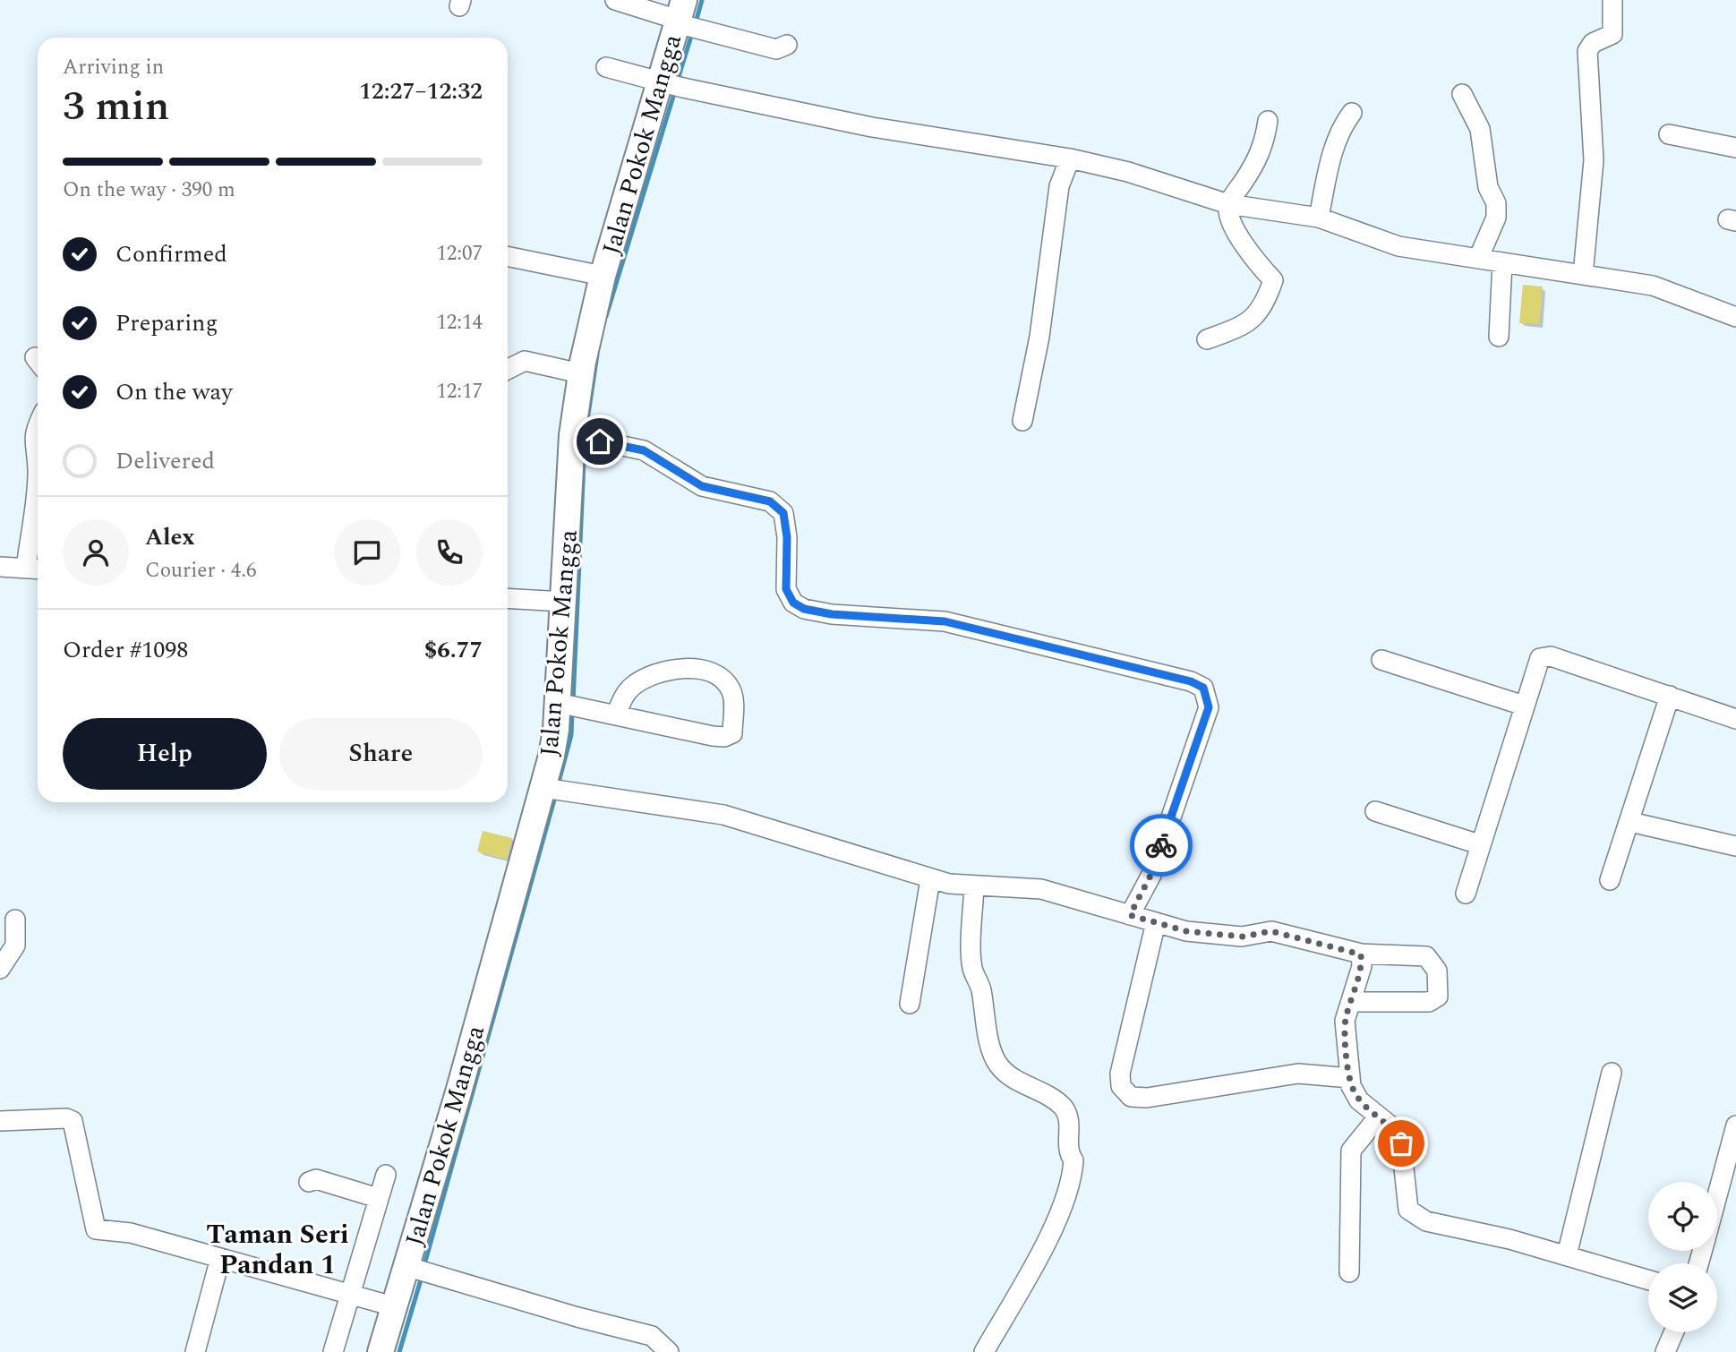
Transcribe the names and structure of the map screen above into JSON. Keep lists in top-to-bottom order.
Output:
{
  "streets": {
    "main road": ["Jalan Pokok Mangga"]
  },
  "districts": ["Taman Seri Pandan 1"],
  "page": {
    "heading": ["3 min", "Arriving in", "12:27–12:32"],
    "panel": [
      "Alex",
      "Courier · 4.6",
      "Order #1098",
      "$6.77"
    ],
    "bar": "On the way · 390 m",
    "list": [
      ["Confirmed", "12:07"],
      ["Preparing", "12:14"],
      ["On the way", "12:17"],
      "Delivered"
    ],
    "buttons": ["Help", "Share"]
  }
}
